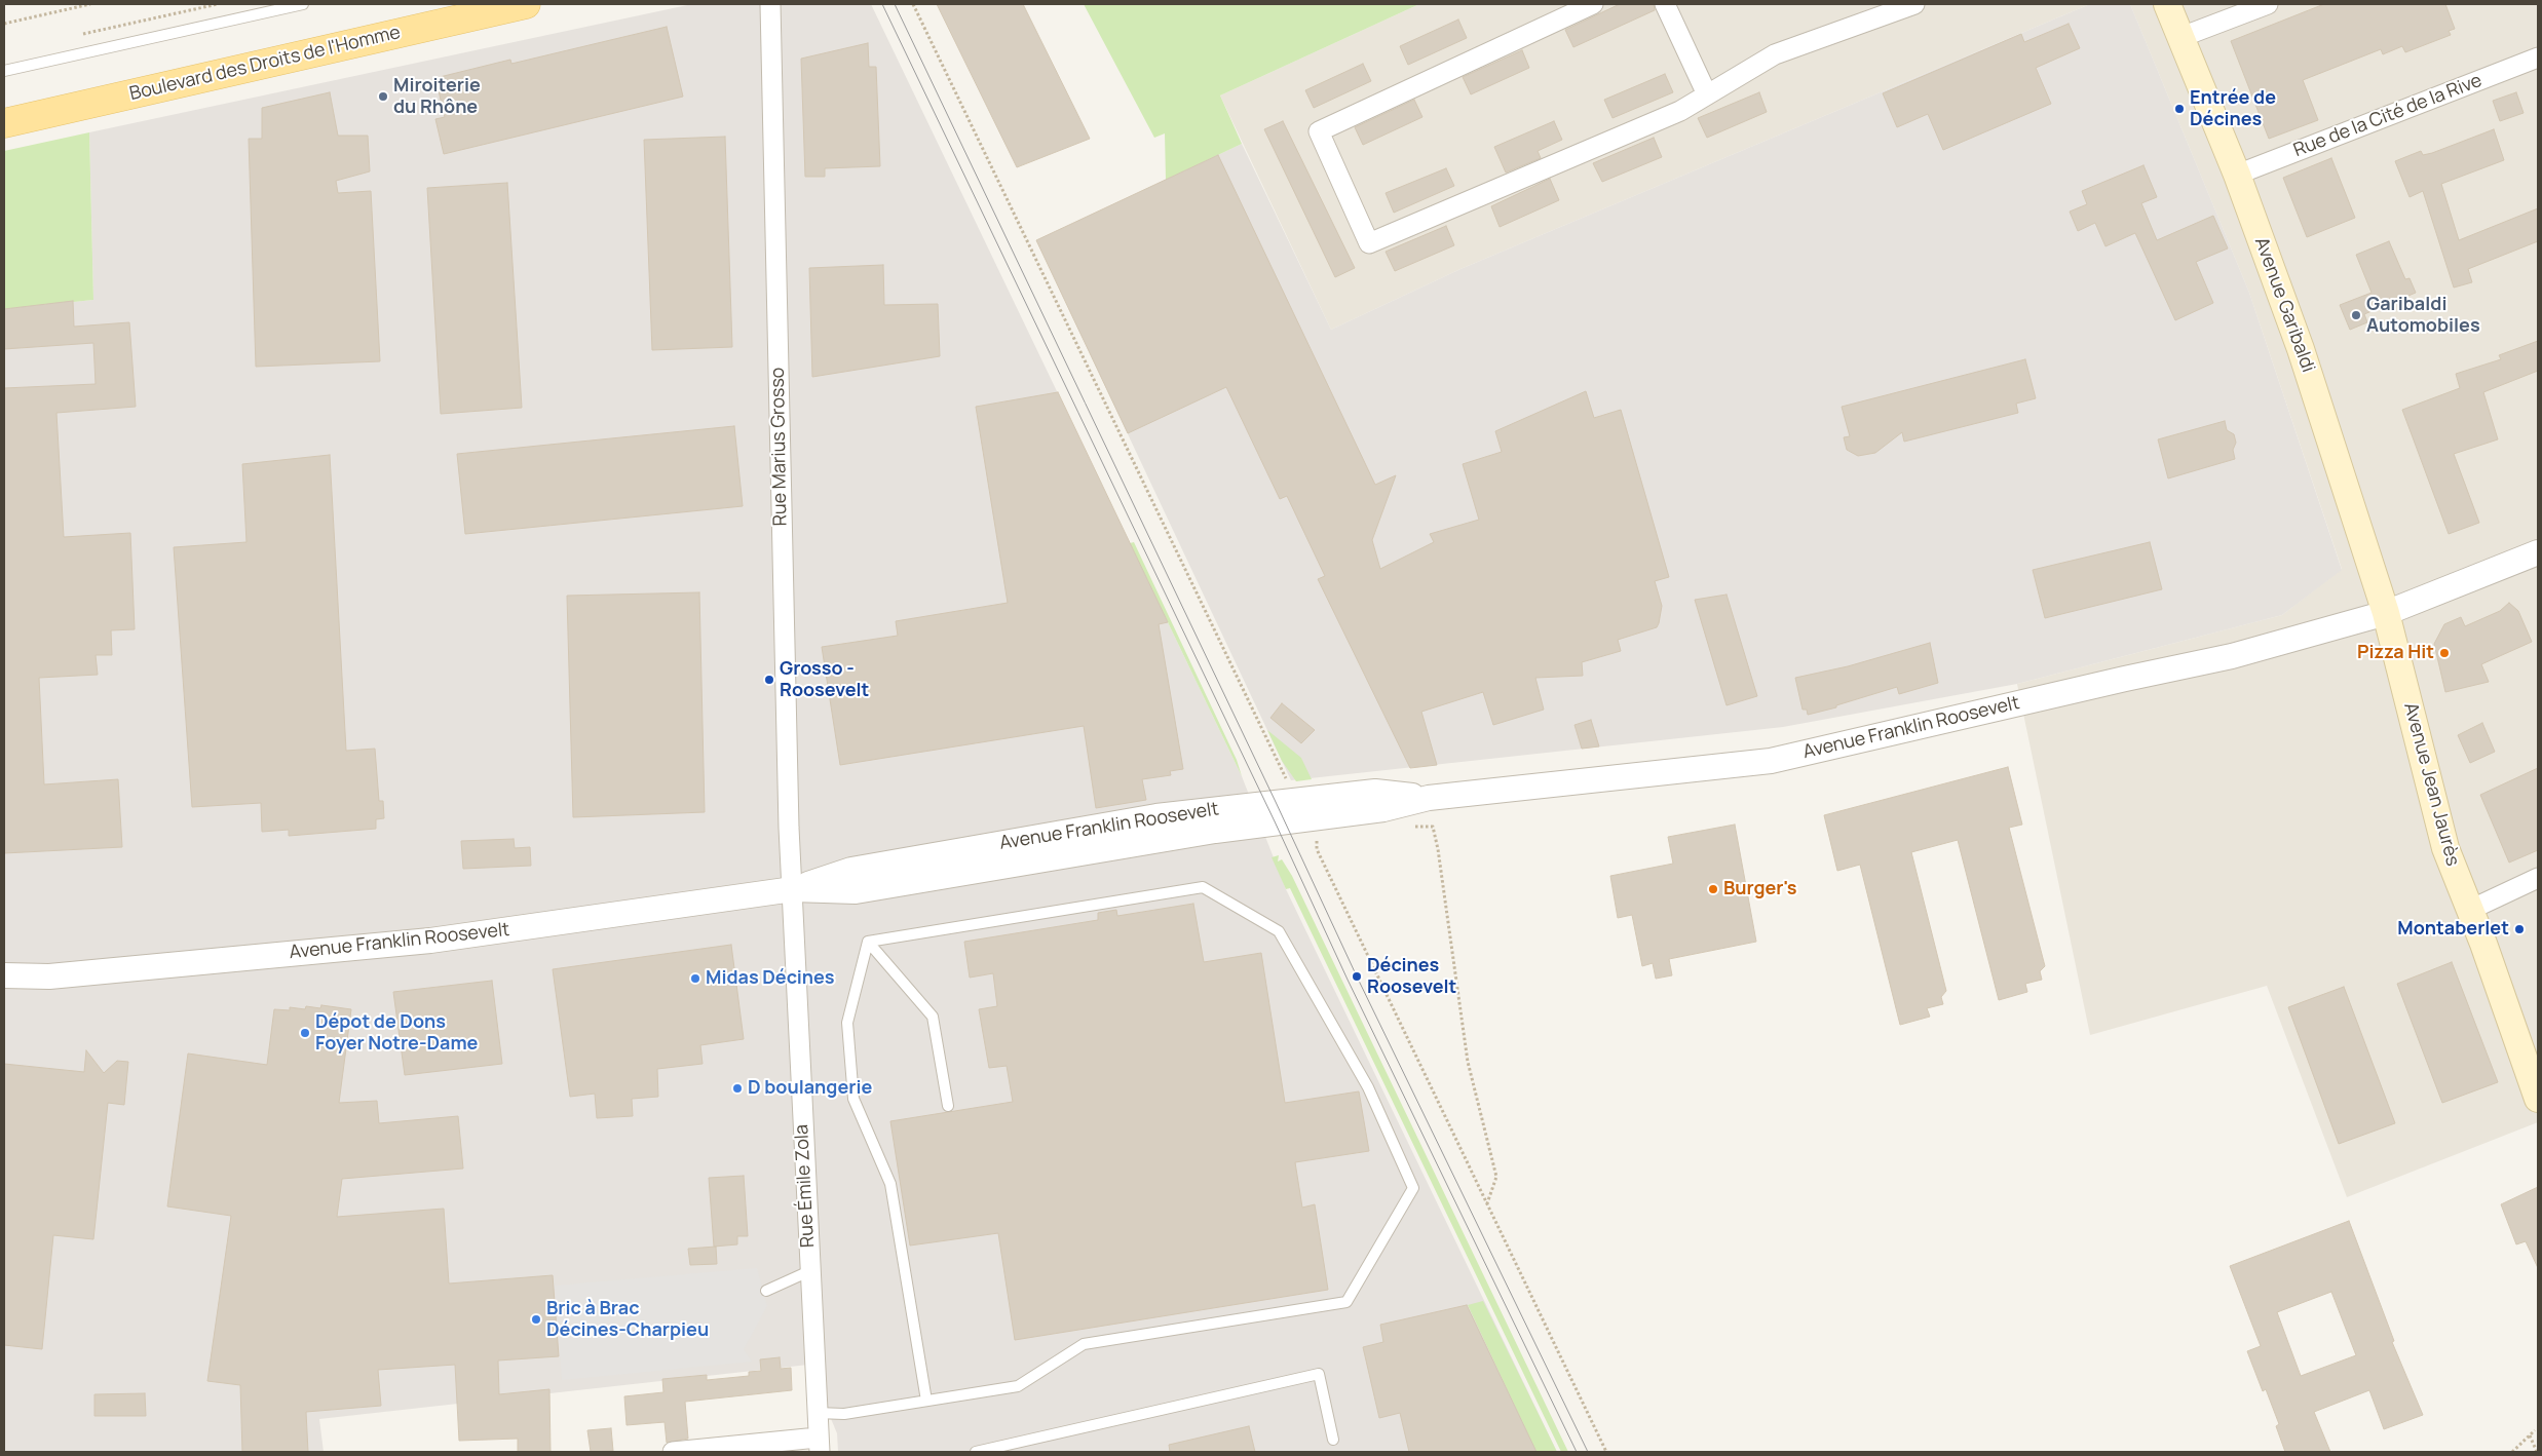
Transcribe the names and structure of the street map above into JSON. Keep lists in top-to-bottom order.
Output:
{
  "streets": {
    "main road": ["Boulevard des Droits de l'Homme", "Avenue Garibaldi", "Avenue Jean Jaurès"],
    "street": [
      "Rue de la Cité de la Rive",
      "Rue Marius Grosso",
      "Avenue Franklin Roosevelt",
      "Rue Émile Zola"
    ]
  },
  "crossings": [
    ["Rue de la Cité de la Rive", "Avenue Garibaldi"],
    ["Avenue Garibaldi", "Avenue Franklin Roosevelt"],
    ["Avenue Garibaldi", "Avenue Jean Jaurès"],
    ["Rue Marius Grosso", "Avenue Franklin Roosevelt"],
    ["Rue Marius Grosso", "Rue Émile Zola"],
    ["Avenue Franklin Roosevelt", "Avenue Jean Jaurès"],
    ["Avenue Franklin Roosevelt", "Rue Émile Zola"]
  ],
  "places": [
    "Miroiterie du Rhône",
    "Entrée de Décines",
    "Garibaldi Automobiles",
    "Pizza Hit",
    "Grosso - Roosevelt",
    "Burger's",
    "Montaberlet",
    "Décines Roosevelt",
    "Midas Décines",
    "Dépot de Dons Foyer Notre-Dame",
    "D boulangerie",
    "Bric à Brac Décines-Charpieu"
  ]
}
